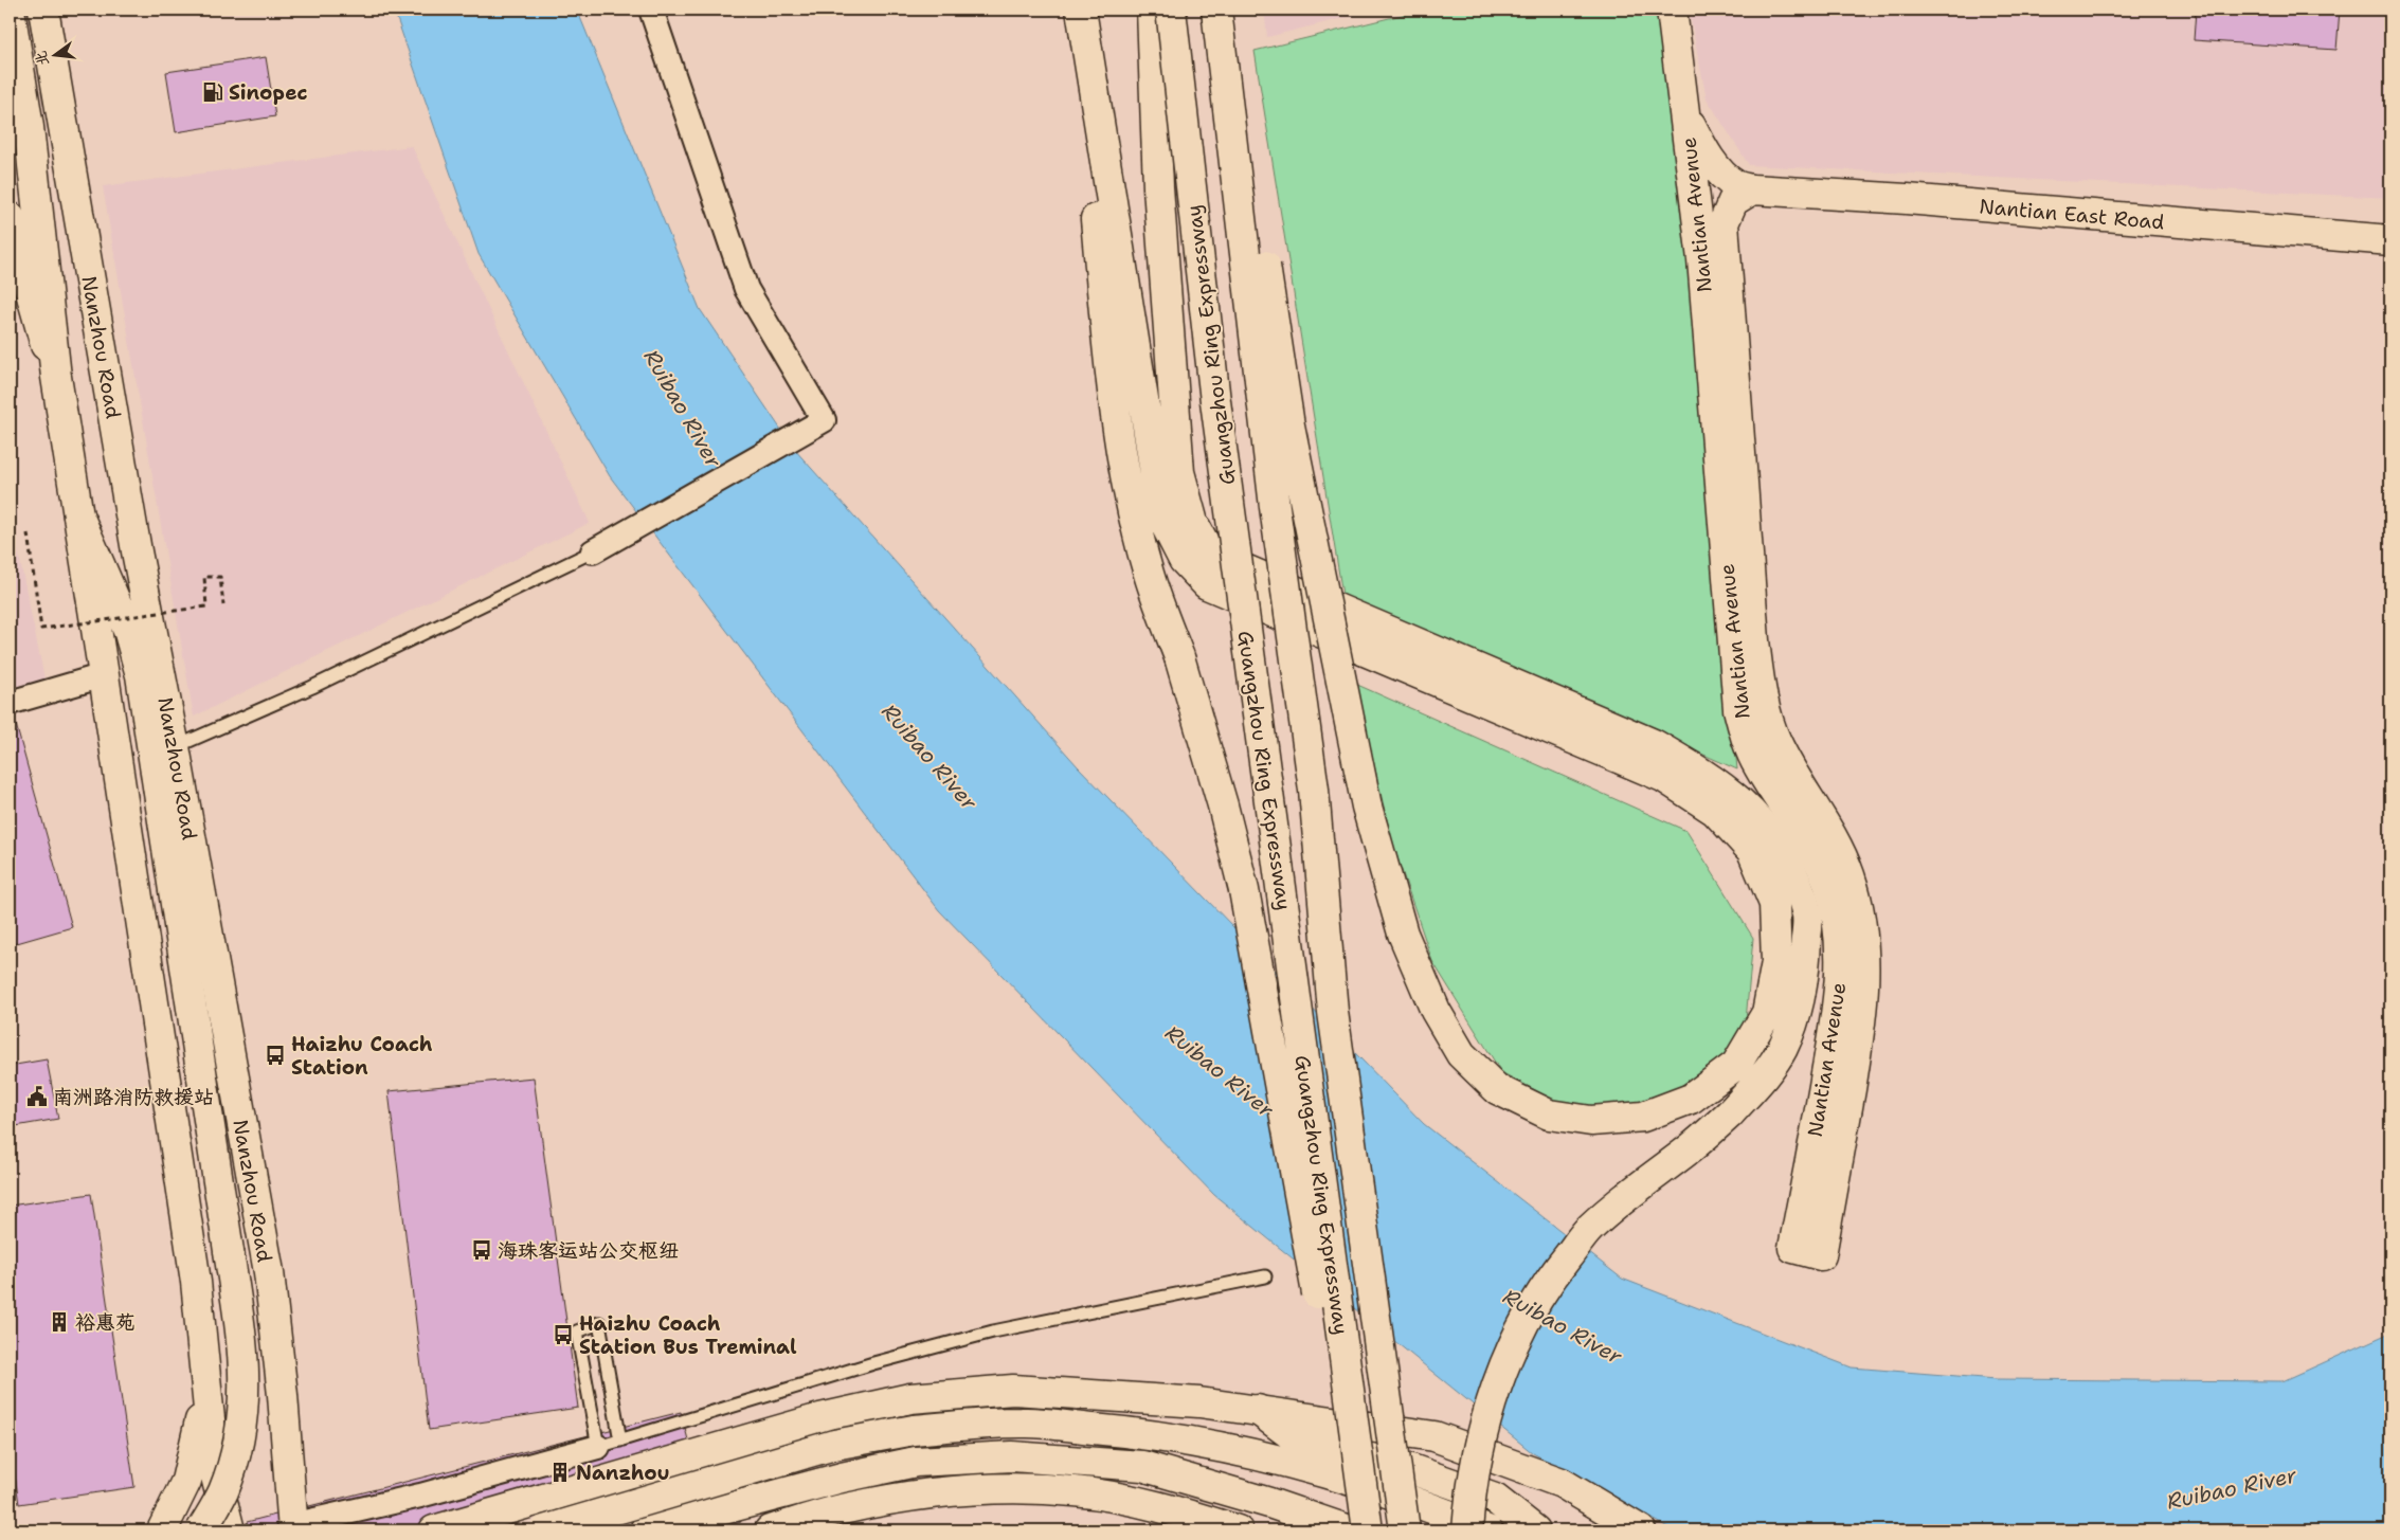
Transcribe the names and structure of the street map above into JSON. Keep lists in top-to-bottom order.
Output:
{
  "streets": {
    "main road": [
      "Nantian East Road",
      "Nantian Avenue",
      "Guangzhou Ring Expressway",
      "Nanzhou Road"
    ]
  },
  "crossings": [
    ["Nantian East Road", "Nantian Avenue"]
  ],
  "water": ["Ruibao River"],
  "places": {
    "fuel station": ["Sinopec"],
    "bus stop": ["Haizhu Coach Station", "海珠客运站公交枢纽", "Haizhu Coach Station Bus Treminal"],
    "public building": ["南洲路消防救援站"],
    "building": ["裕惠苑", "Nanzhou"]
  },
  "north": "left"
}
